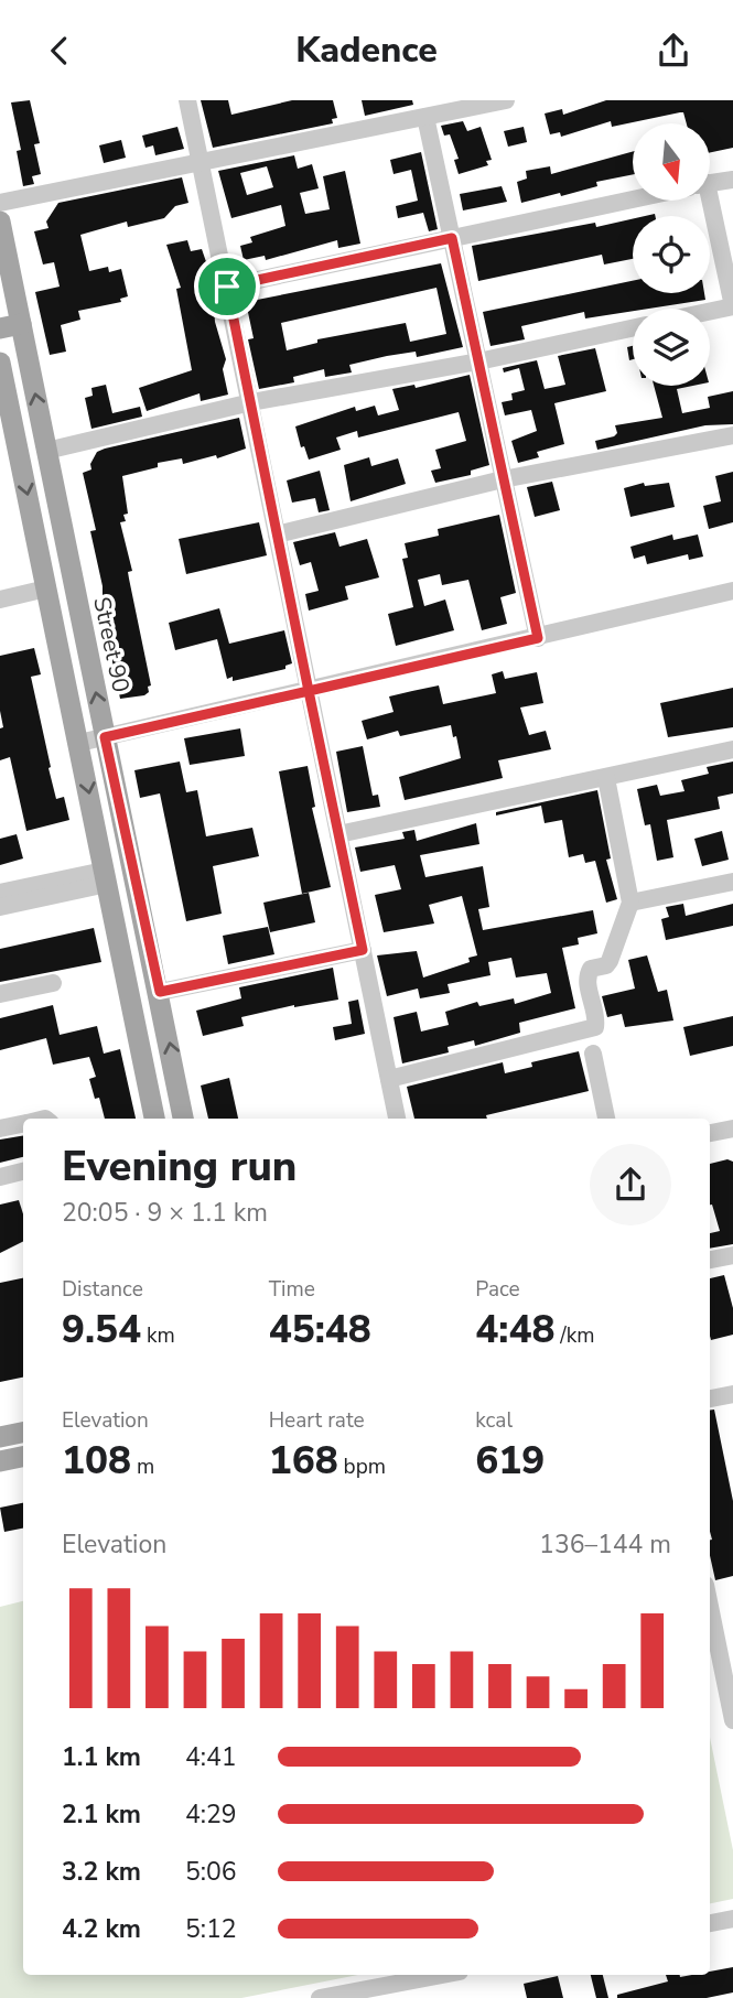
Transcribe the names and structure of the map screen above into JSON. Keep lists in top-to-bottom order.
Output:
{
  "streets": {
    "main road": ["Street 90"]
  },
  "north": "bottom",
  "page": {
    "header": "Kadence",
    "heading": ["Evening run", "20:05 · 9 × 1.1 km"],
    "stats": [
      ["Distance", "9.54 km"],
      ["Time", "45:48"],
      ["Pace", "4:48 /km"],
      ["Elevation", "108 m"],
      ["Heart rate", "168 bpm"],
      ["kcal", "619"]
    ],
    "chart": ["Elevation", "136–144 m"],
    "list": [
      {
        "name": "1.1 km",
        "note": "4:41"
      },
      {
        "name": "2.1 km",
        "note": "4:29"
      },
      {
        "name": "3.2 km",
        "note": "5:06"
      },
      {
        "name": "4.2 km",
        "note": "5:12"
      }
    ]
  }
}
